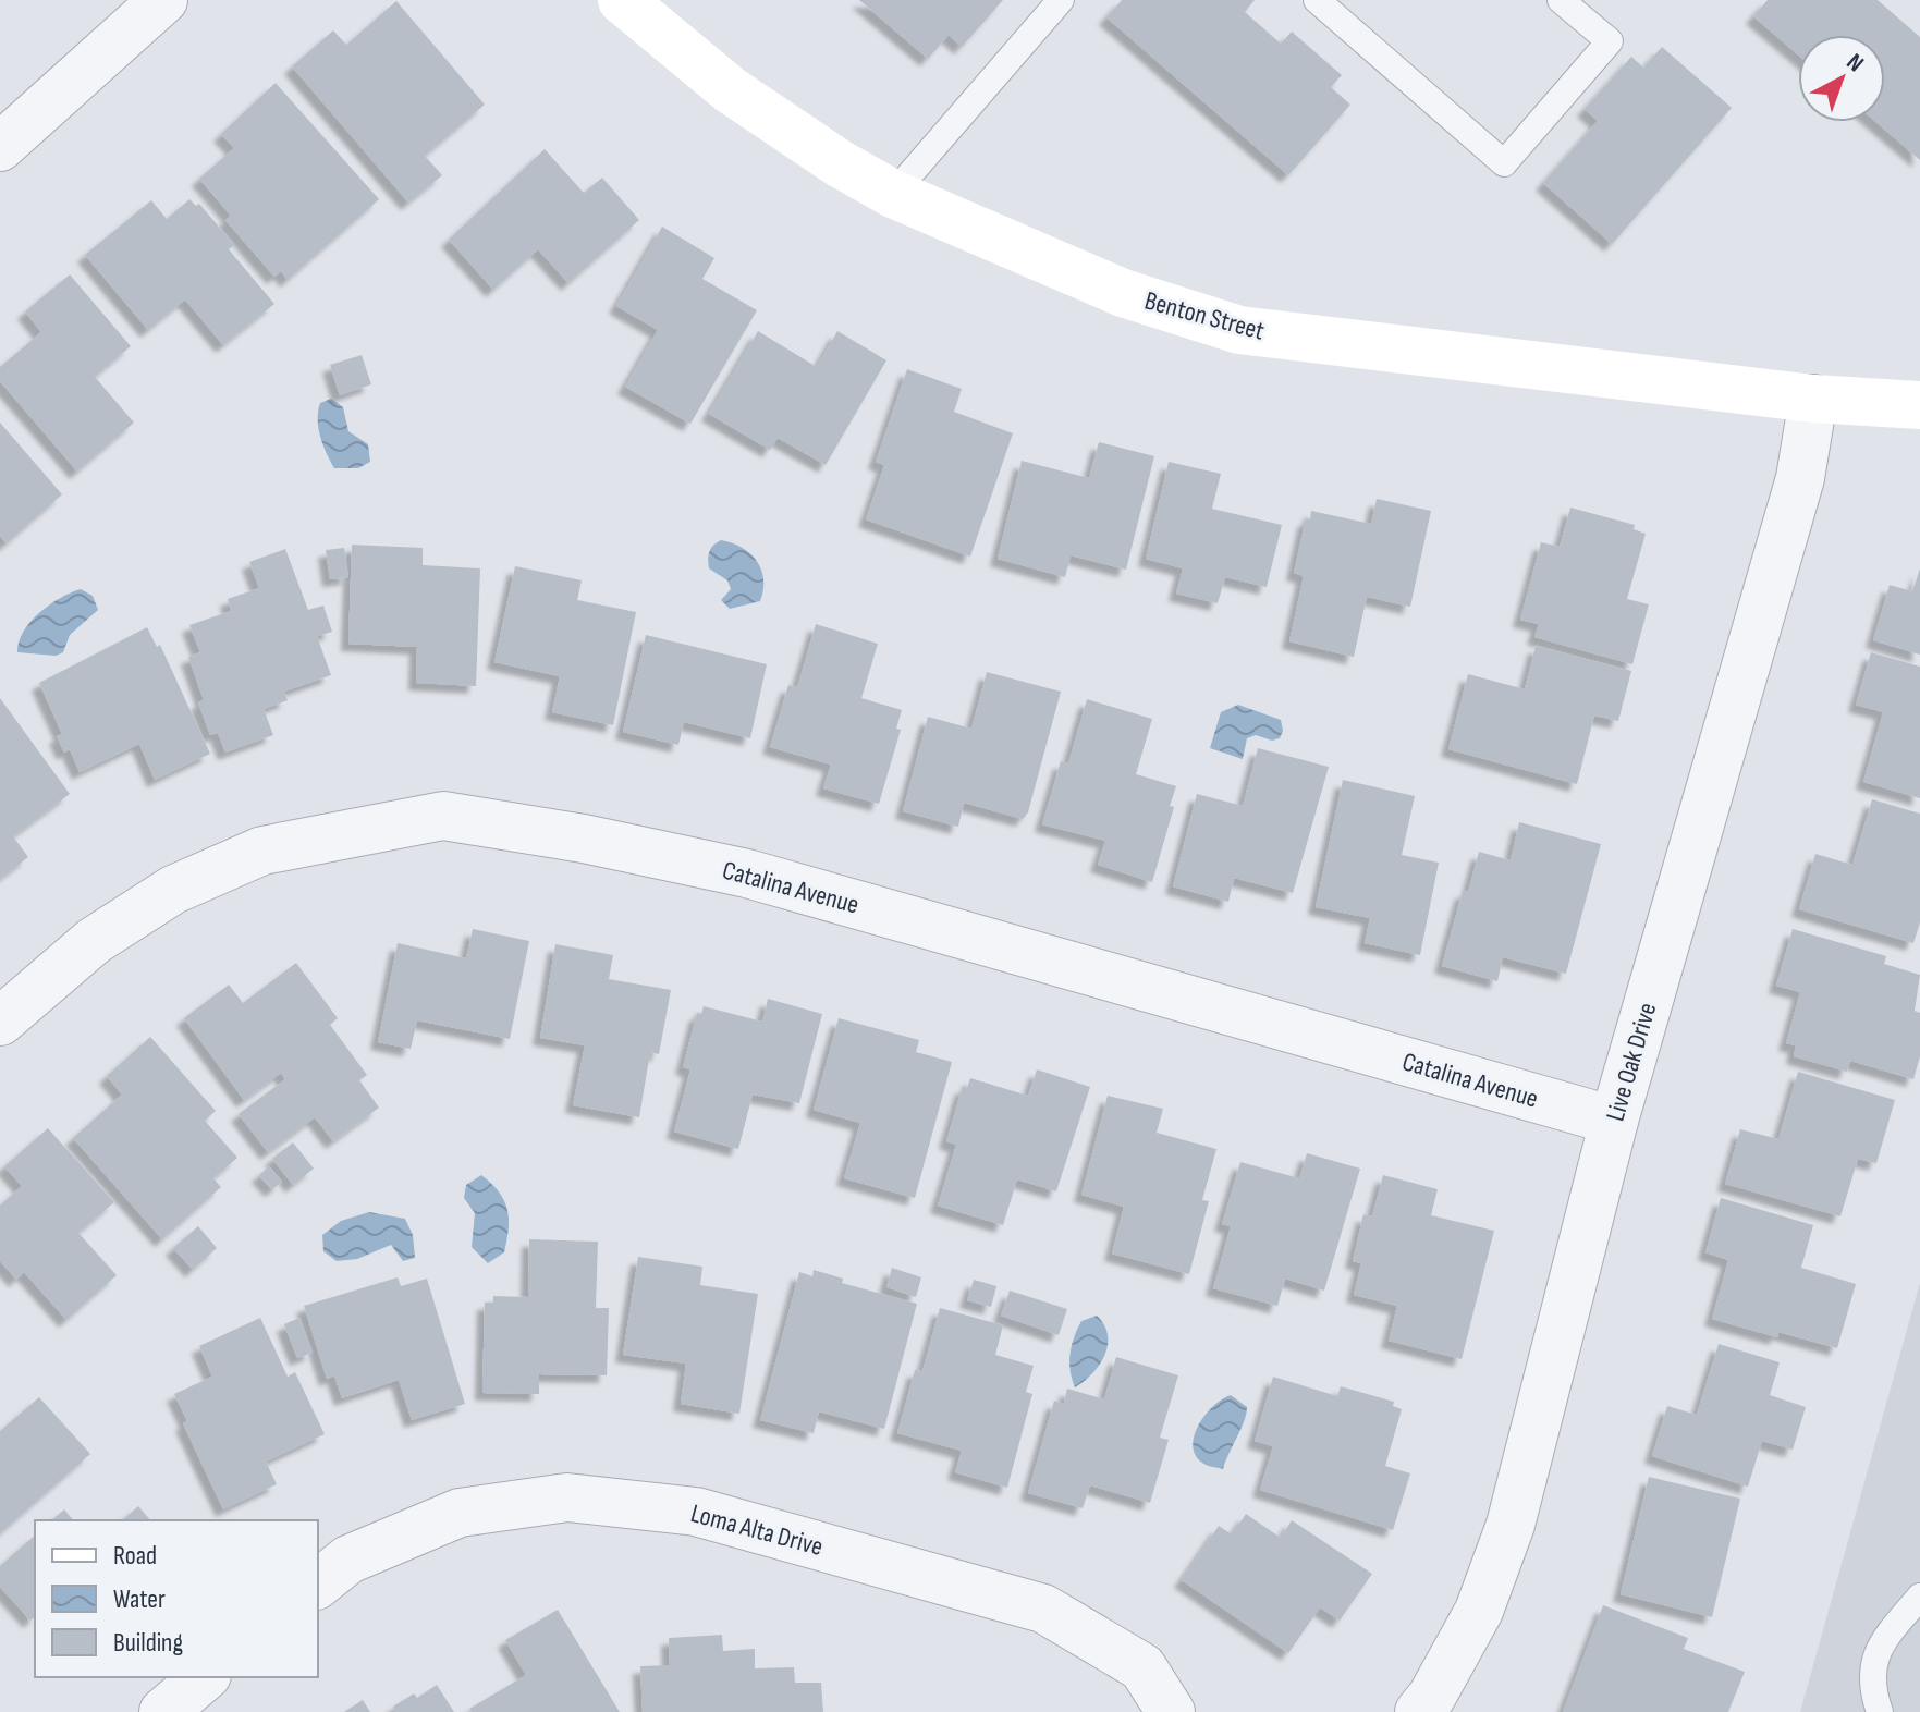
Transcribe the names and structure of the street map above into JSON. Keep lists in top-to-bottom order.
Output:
{
  "streets": {
    "main road": ["Benton Street"],
    "street": ["Catalina Avenue", "Live Oak Drive", "Loma Alta Drive"]
  },
  "crossings": [
    ["Benton Street", "Live Oak Drive"],
    ["Catalina Avenue", "Live Oak Drive"]
  ],
  "legend": ["Road", "Water", "Building"],
  "north": "top right"
}
